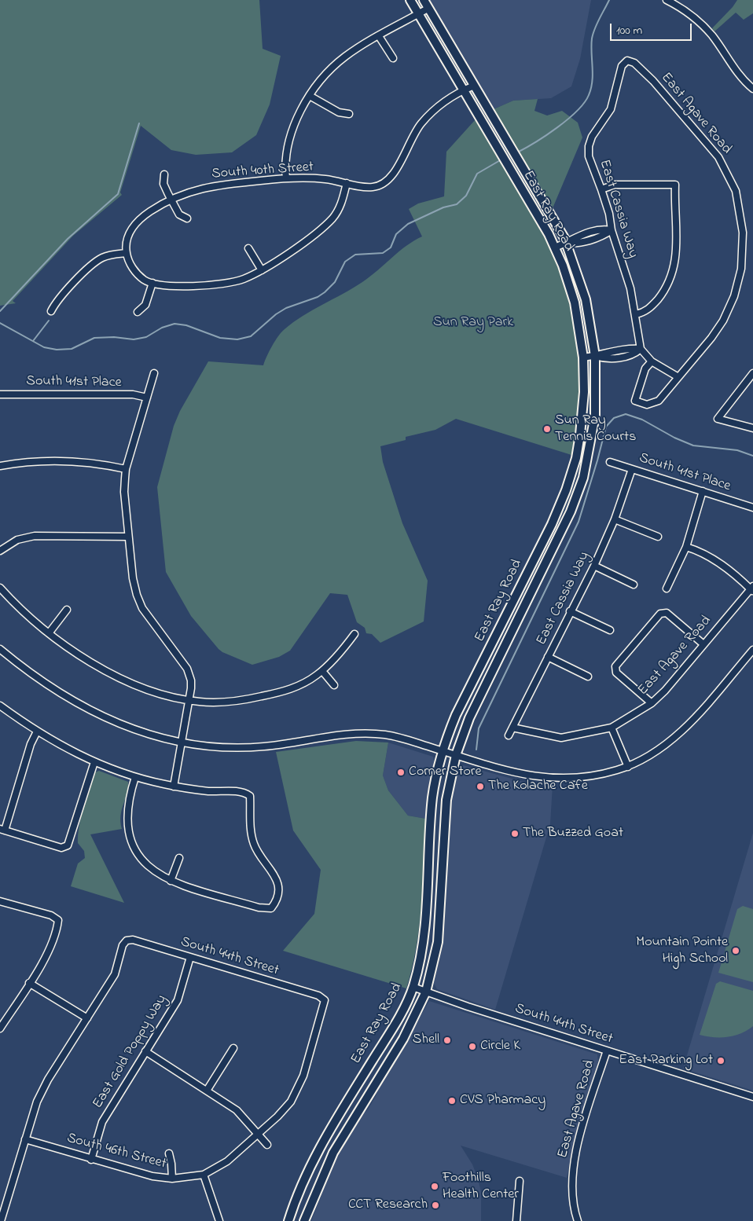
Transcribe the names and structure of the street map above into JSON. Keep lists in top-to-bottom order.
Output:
{
  "streets": {
    "main road": ["East Ray Road"],
    "street": [
      "East Agave Road",
      "South 40th Street",
      "East Cassia Way",
      "South 41st Place",
      "South 44th Street",
      "East Gold Poppy Way",
      "South 46th Street"
    ]
  },
  "crossings": [
    ["East Agave Road", "East Cassia Way"],
    ["East Agave Road", "South 44th Street"],
    ["South 40th Street", "East Ray Road"],
    ["East Cassia Way", "South 41st Place"],
    ["East Ray Road", "South 44th Street"],
    ["South 44th Street", "East Gold Poppy Way"],
    ["East Gold Poppy Way", "South 46th Street"]
  ],
  "parks": ["Sun Ray Park"],
  "places": [
    "Sun Ray Tennis Courts",
    "Corner Store",
    "The Kolache Cafe",
    "The Buzzed Goat",
    "Mountain Pointe High School",
    "Shell",
    "Circle K",
    "East Parking Lot",
    "CVS Pharmacy",
    "Foothills Health Center",
    "CCT Research"
  ],
  "scale_bar": "100 m"
}
